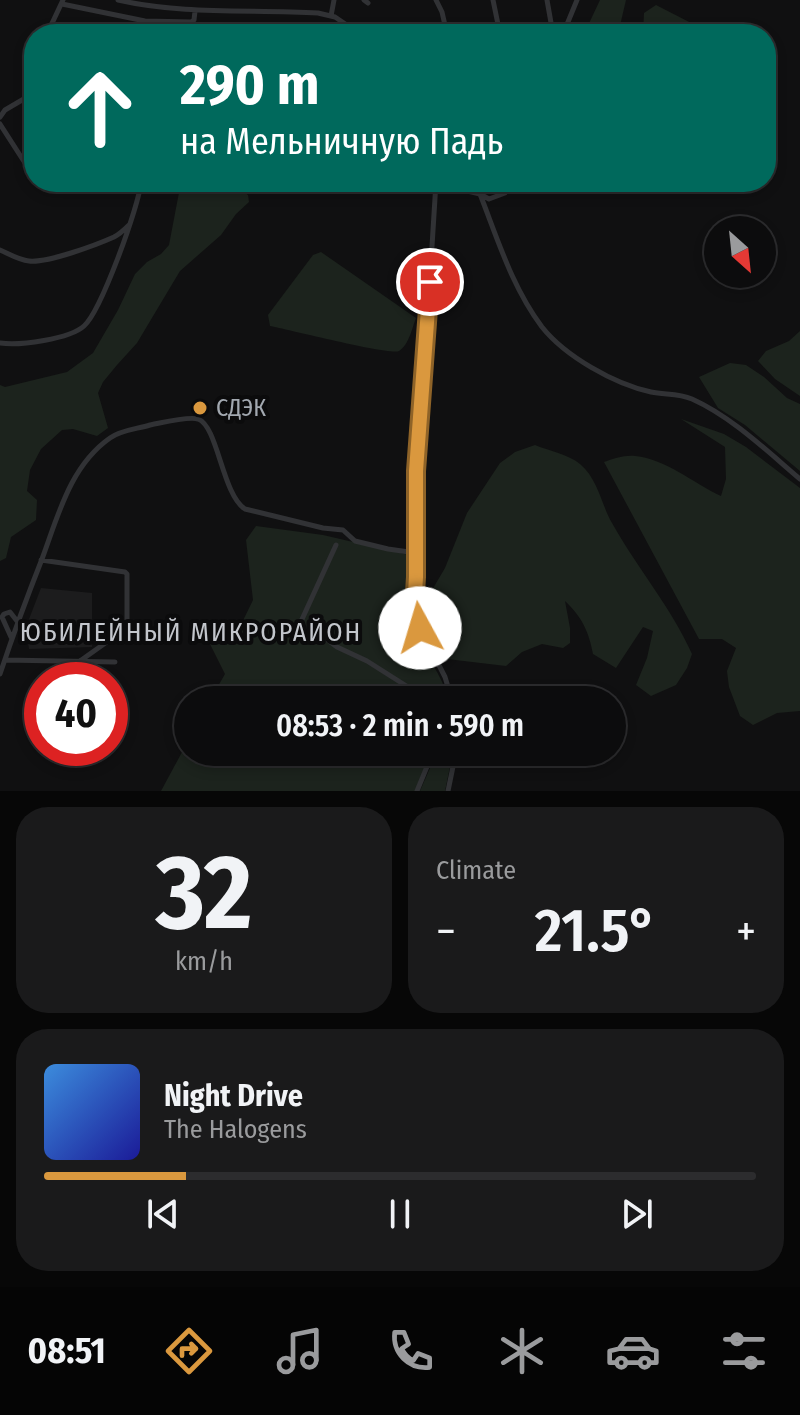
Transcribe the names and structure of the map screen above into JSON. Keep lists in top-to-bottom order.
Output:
{
  "districts": ["ЮБИЛЕЙНЫЙ МИКРОРАЙОН"],
  "places": ["СДЭК"],
  "north": "bottom right",
  "page": {
    "turn": ["290 m", "на Мельничную Падь"],
    "limit": "40",
    "trip": "08:53 · 2 min · 590 m",
    "tile": [
      ["32", "km/h"],
      "Climate"
    ],
    "heat": ["−", "21.5°", "+"],
    "song": ["Night Drive", "The Halogens"],
    "tabs": "08:51"
  }
}
